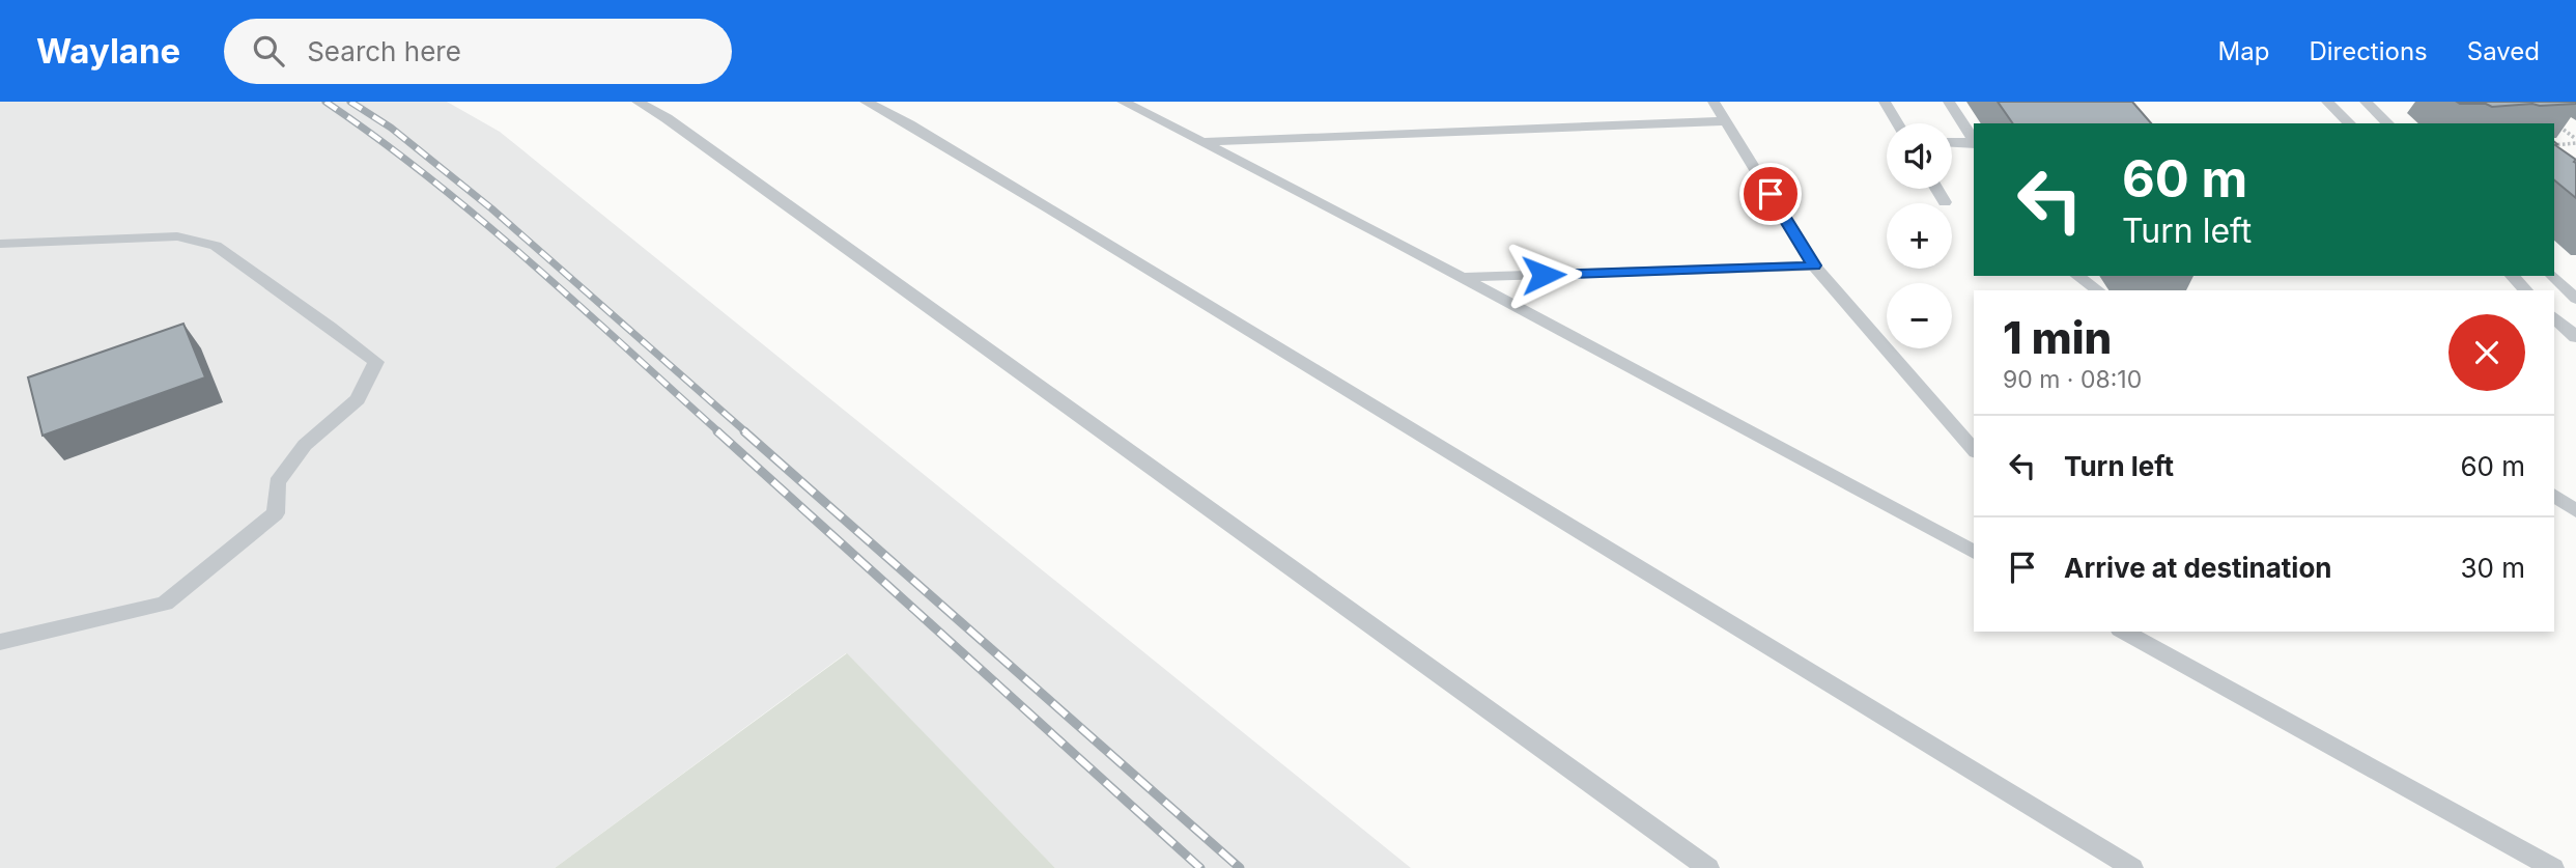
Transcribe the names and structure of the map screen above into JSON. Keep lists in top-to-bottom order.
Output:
{
  "page": {
    "header": "Waylane",
    "search": "Search here",
    "nav": ["Map", "Directions", "Saved"],
    "map_buttons": ["+", "−"],
    "turn": ["60 m", "Turn left"],
    "heading": ["1 min", "90 m · 08:10"],
    "list": [
      {
        "name": "Turn left",
        "value": "60 m"
      },
      {
        "name": "Arrive at destination",
        "value": "30 m"
      }
    ]
  }
}
